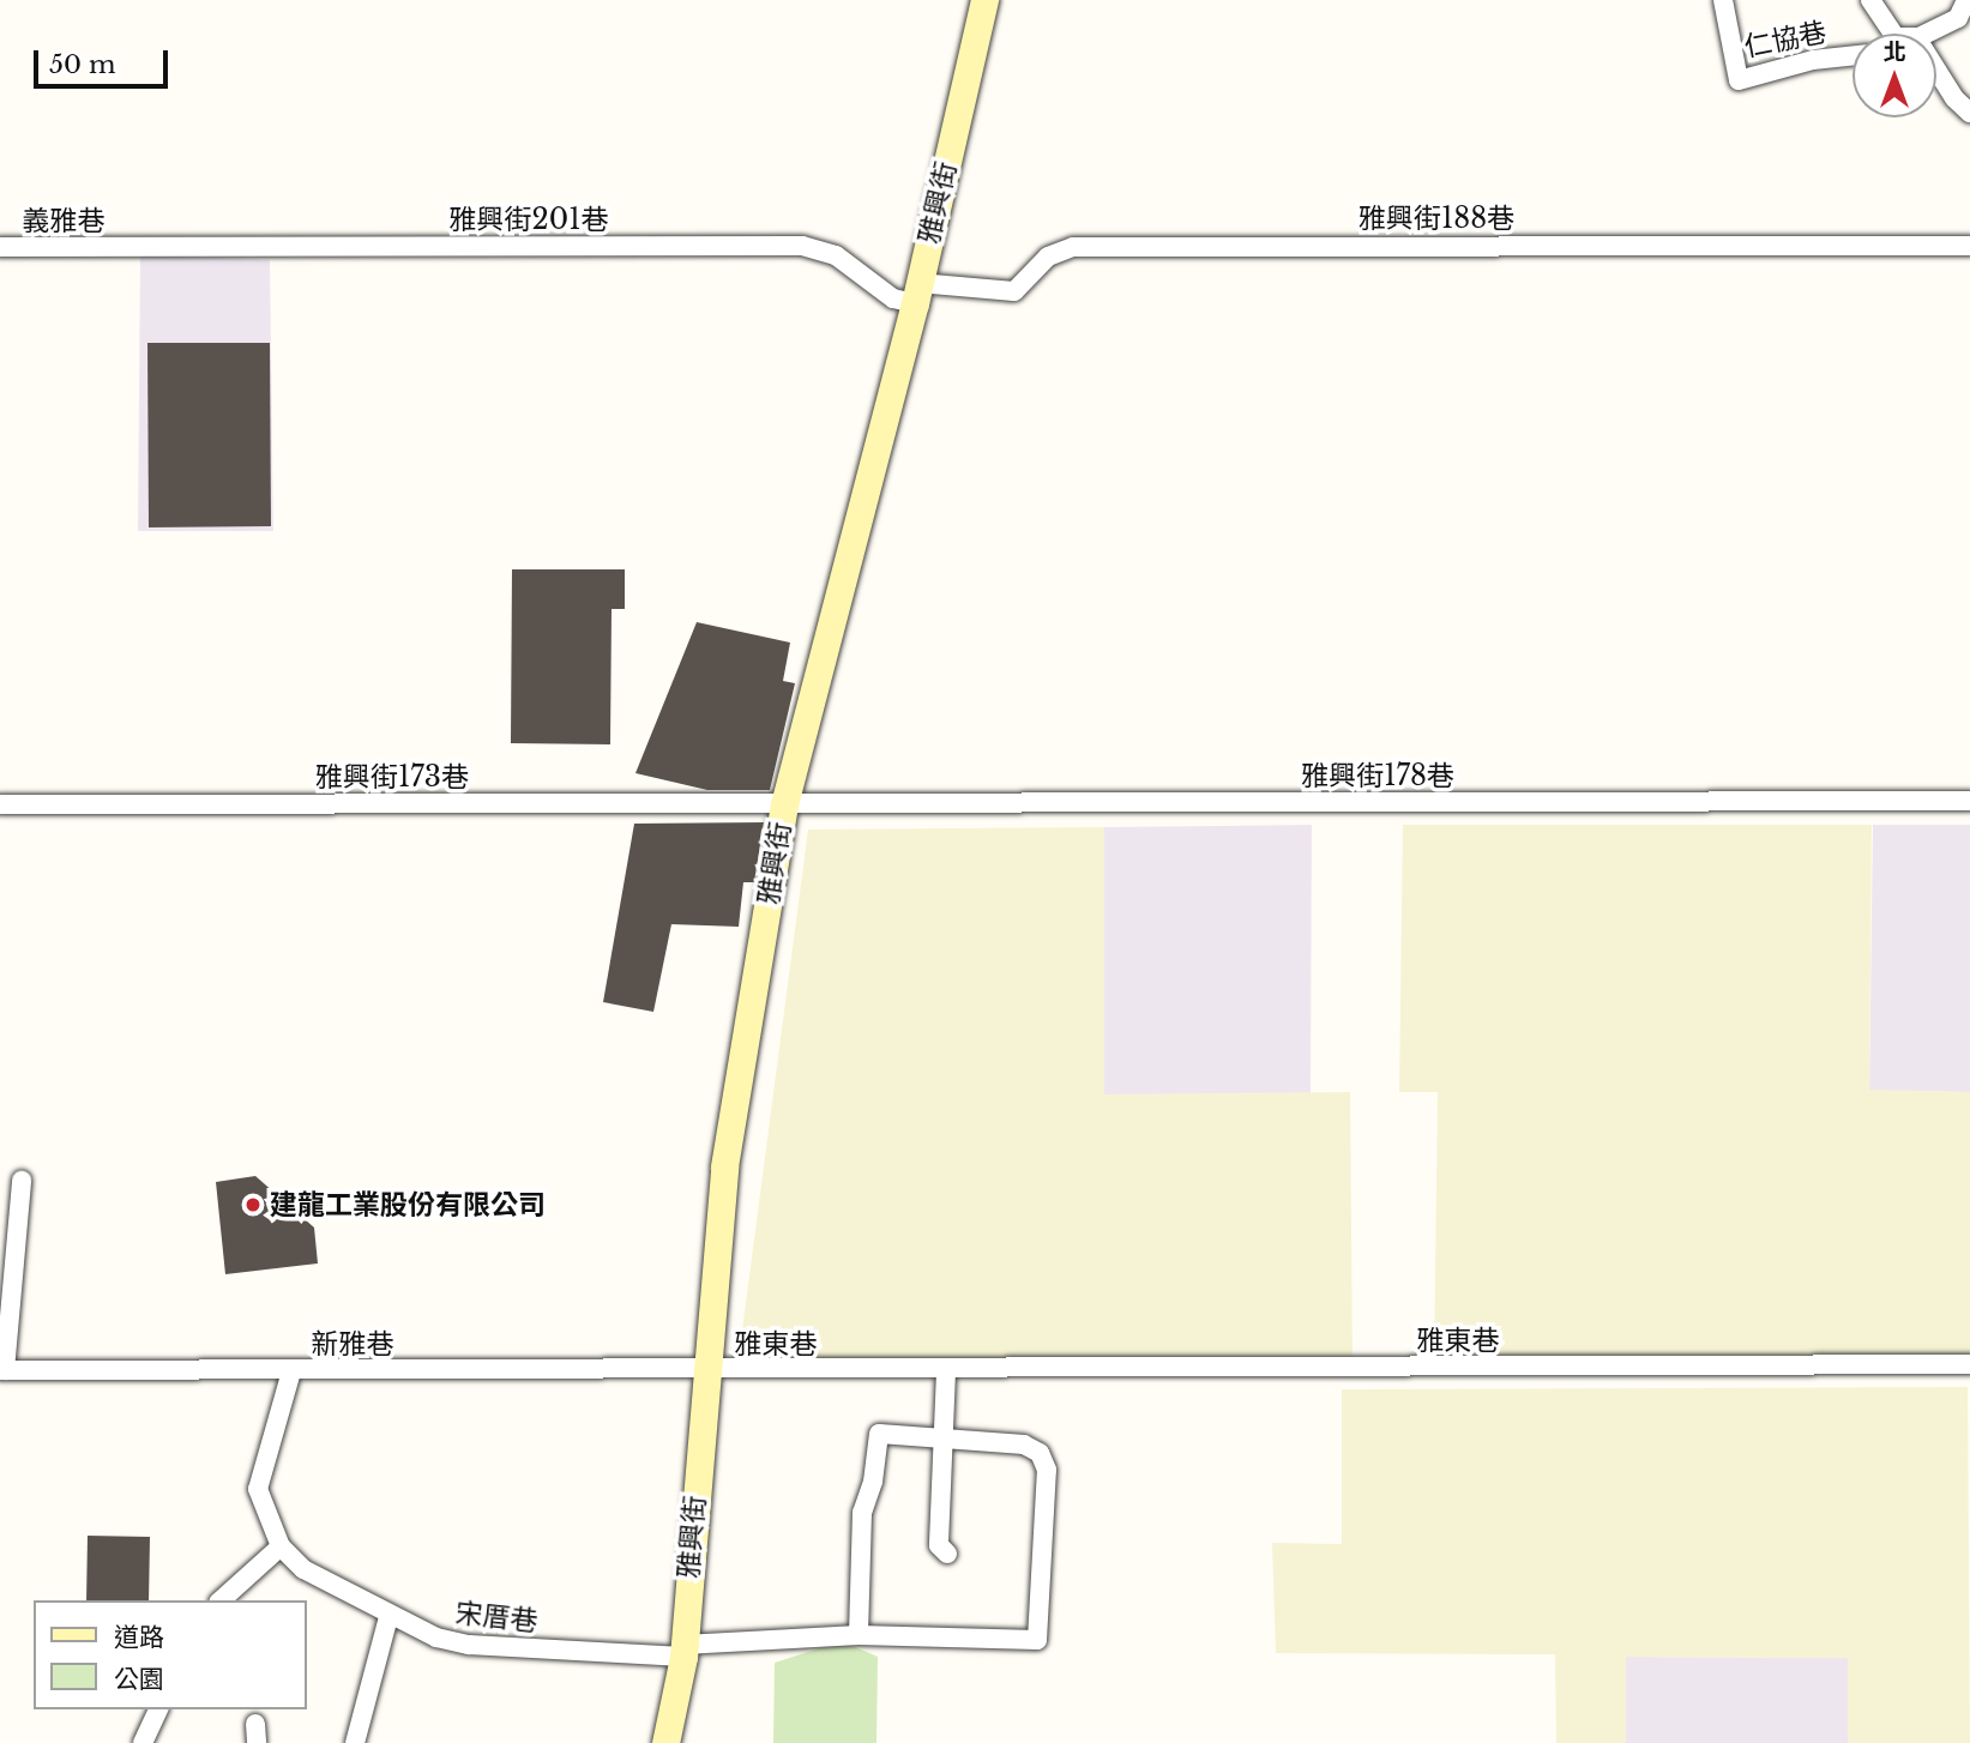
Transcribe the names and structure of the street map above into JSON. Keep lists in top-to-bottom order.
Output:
{
  "streets": {
    "street": [
      "仁協巷",
      "雅興街",
      "雅興街188巷",
      "雅興街201巷",
      "義雅巷",
      "雅興街178巷",
      "雅興街173巷",
      "雅東巷",
      "新雅巷",
      "宋厝巷"
    ]
  },
  "crossings": [
    ["雅興街", "雅興街188巷"],
    ["雅興街", "雅興街201巷"],
    ["雅興街", "雅興街178巷"],
    ["雅興街", "雅興街173巷"],
    ["雅興街", "雅東巷"],
    ["雅興街", "新雅巷"],
    ["雅興街", "宋厝巷"],
    ["雅興街188巷", "雅興街201巷"],
    ["雅興街201巷", "義雅巷"],
    ["雅興街178巷", "雅興街173巷"],
    ["雅東巷", "新雅巷"],
    ["新雅巷", "宋厝巷"]
  ],
  "places": ["建龍工業股份有限公司"],
  "legend": ["道路", "公園"],
  "scale_bar": "50 m",
  "north": "top"
}
